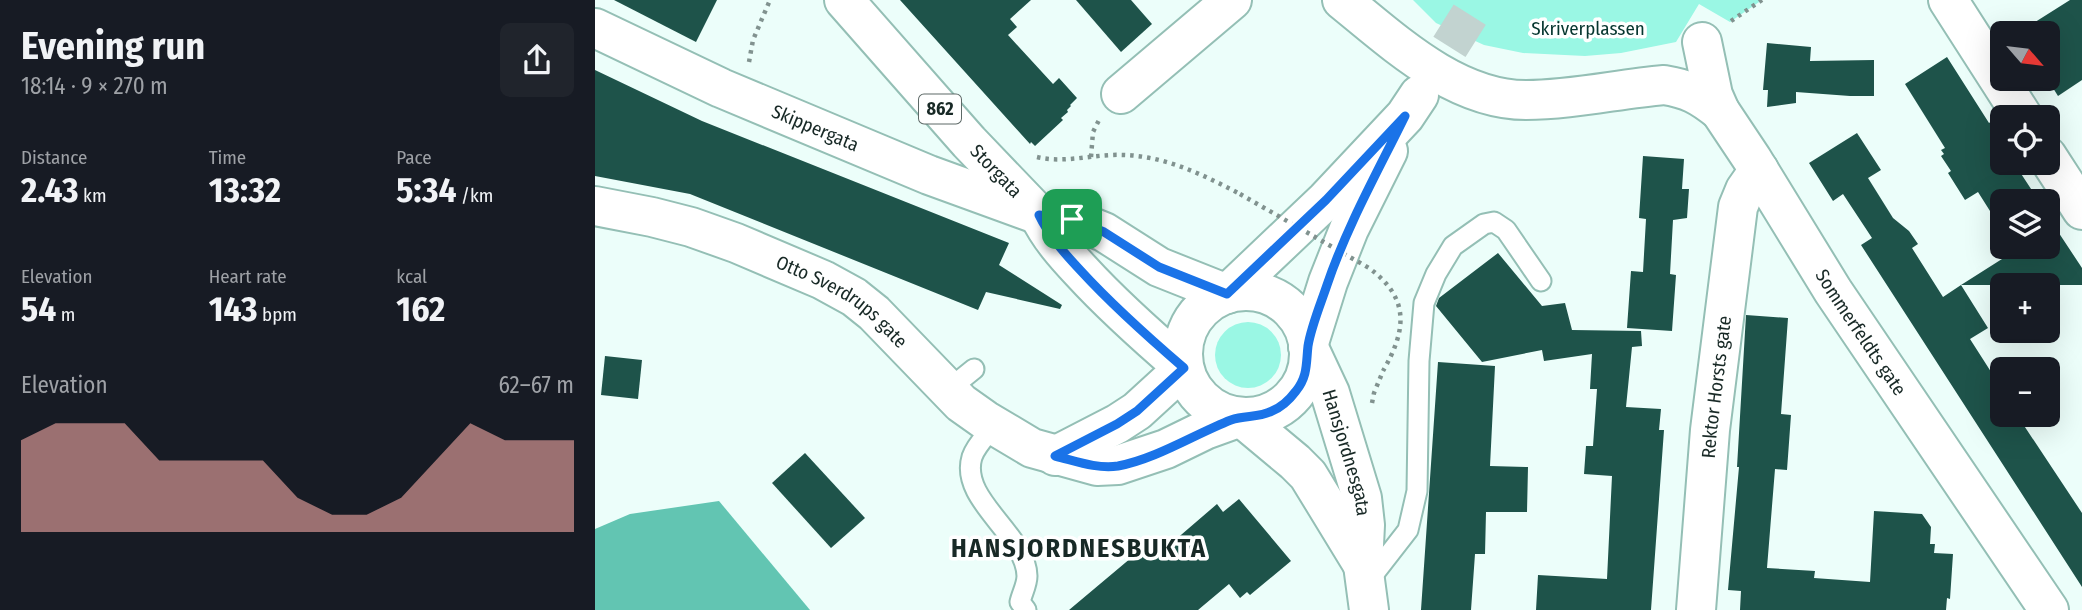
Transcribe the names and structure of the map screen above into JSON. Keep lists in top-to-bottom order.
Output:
{
  "streets": {
    "street": [
      "862",
      "Skippergata",
      "Storgata",
      "Otto Sverdrups gate",
      "Sommerfeldts gate",
      "Rektor Horsts gate",
      "Hansjordnesgata"
    ]
  },
  "crossings": [
    ["862", "Storgata"],
    ["862", "Otto Sverdrups gate"],
    ["862", "Hansjordnesgata"],
    ["Skippergata", "Storgata"],
    ["Storgata", "Otto Sverdrups gate"],
    ["Storgata", "Hansjordnesgata"],
    ["Otto Sverdrups gate", "Hansjordnesgata"],
    ["Sommerfeldts gate", "Rektor Horsts gate"]
  ],
  "districts": ["HANSJORDNESBUKTA"],
  "parks": ["Skriverplassen"],
  "north": "bottom right",
  "page": {
    "heading": ["Evening run", "18:14 · 9 × 270 m"],
    "map_buttons": ["+", "−"],
    "stats": [
      ["Distance", "2.43 km"],
      ["Time", "13:32"],
      ["Pace", "5:34 /km"],
      ["Elevation", "54 m"],
      ["Heart rate", "143 bpm"],
      ["kcal", "162"]
    ],
    "chart": ["Elevation", "62–67 m"]
  }
}
